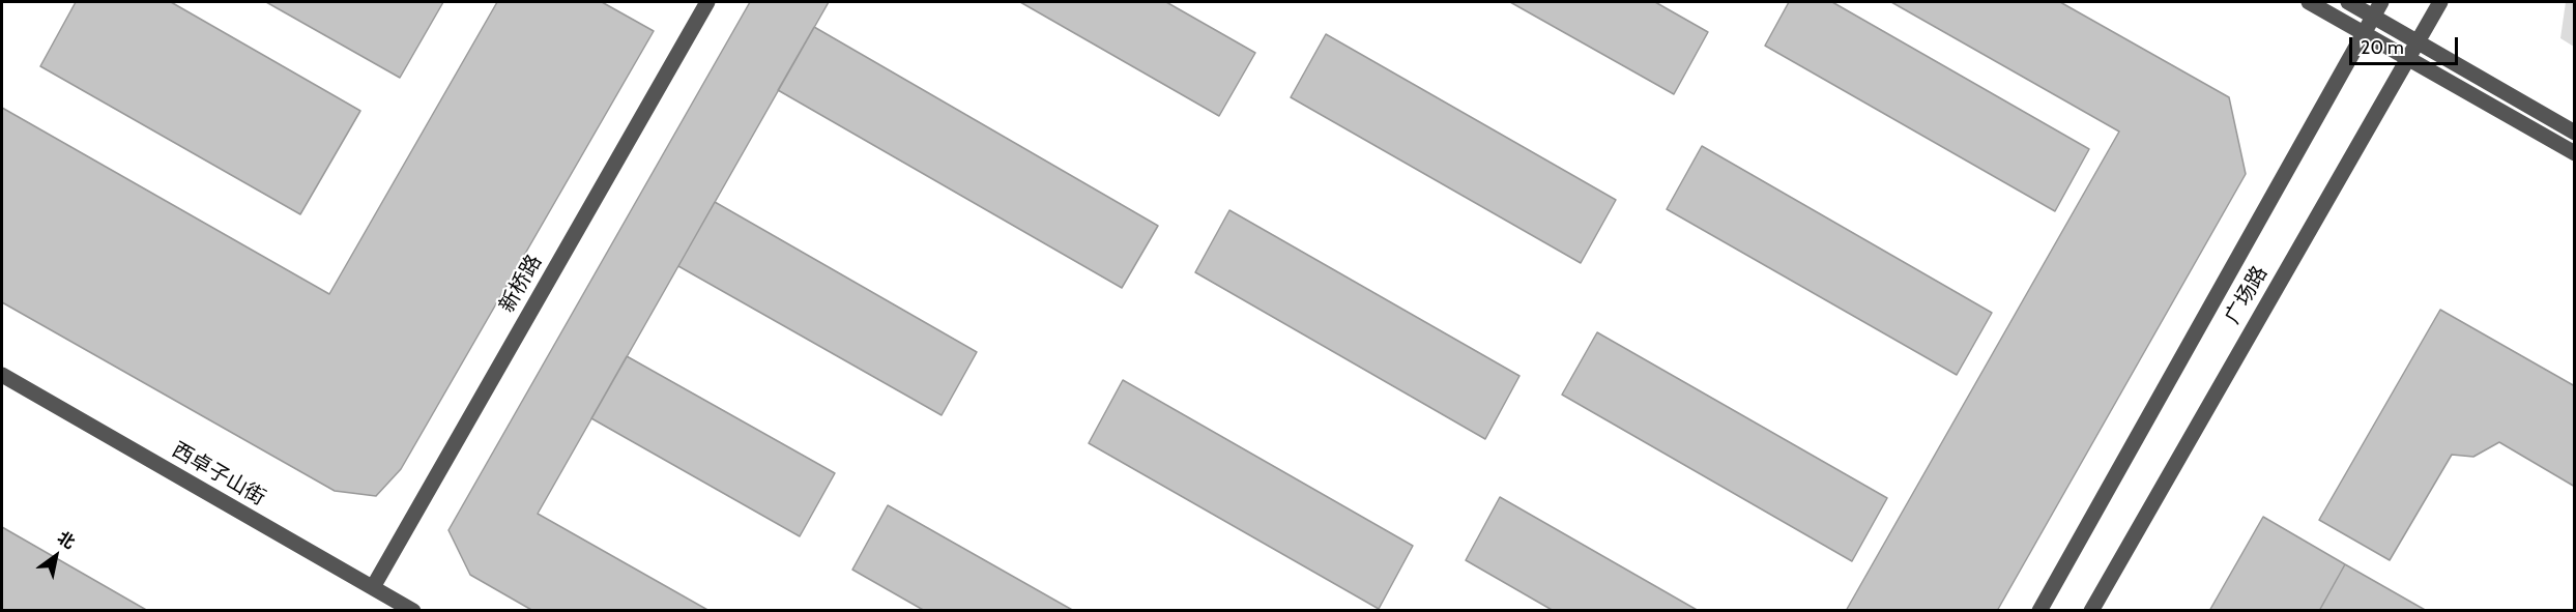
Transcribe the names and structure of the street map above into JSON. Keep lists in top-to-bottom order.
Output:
{
  "streets": {
    "street": ["新桥路", "广场路", "西卓子山街"]
  },
  "crossings": [
    ["新桥路", "西卓子山街"]
  ],
  "scale_bar": "20 m",
  "north": "top right"
}
